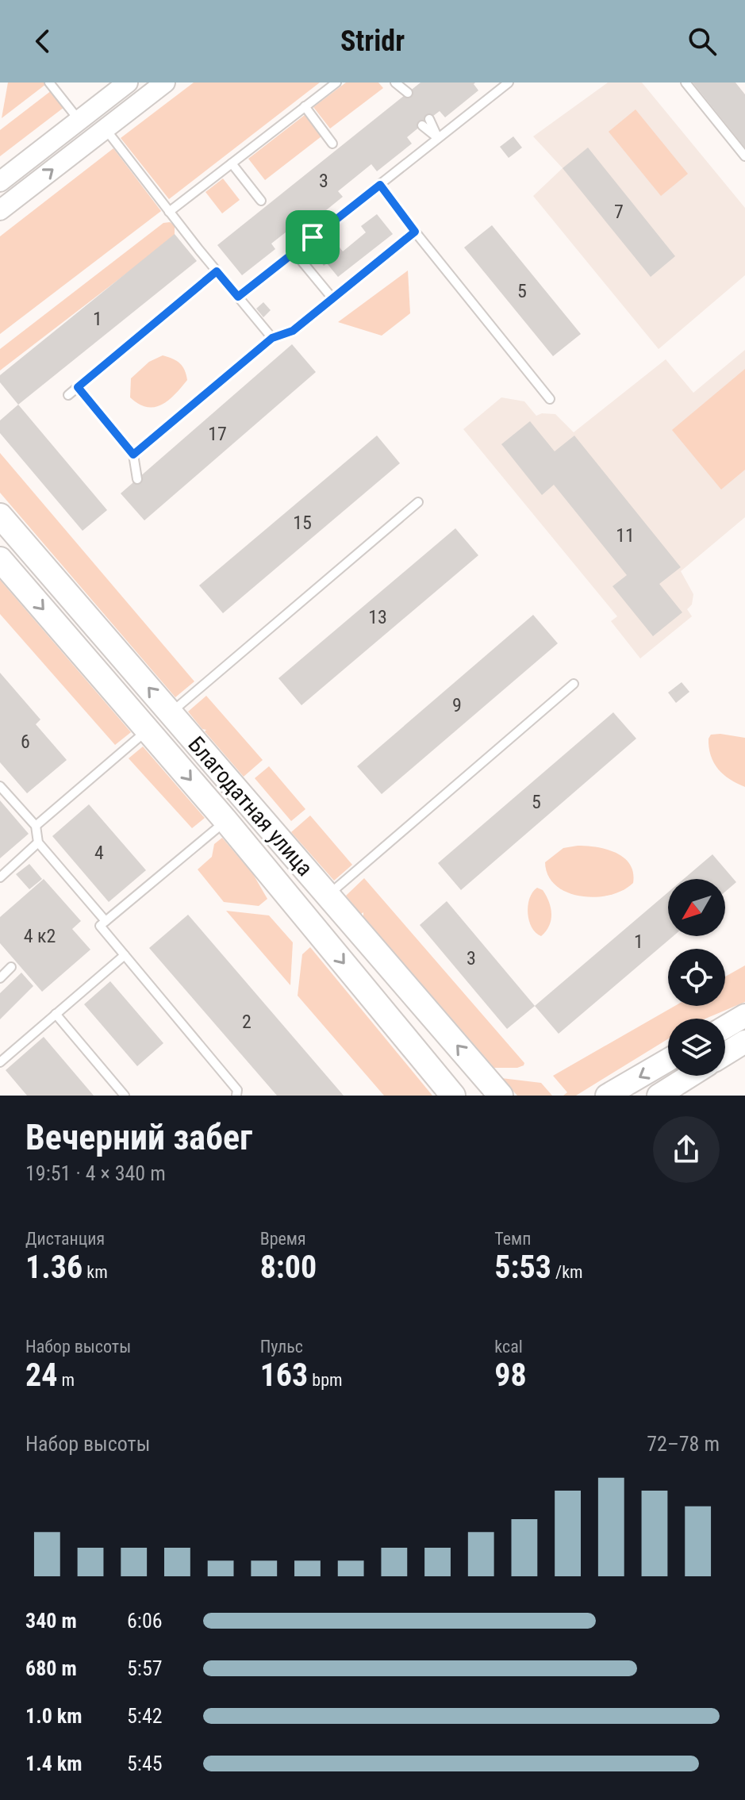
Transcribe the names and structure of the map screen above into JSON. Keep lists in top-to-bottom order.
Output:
{
  "streets": {
    "main road": ["Благодатная улица"]
  },
  "house_numbers": [
    "3",
    "7",
    "5",
    "1",
    "17",
    "15",
    "11",
    "13",
    "9",
    "6",
    "5",
    "4",
    "4 к2",
    "1",
    "3",
    "2"
  ],
  "north": "bottom left",
  "page": {
    "header": "Stridr",
    "heading": ["Вечерний забег", "19:51 · 4 × 340 m"],
    "stats": [
      ["Дистанция", "1.36 km"],
      ["Время", "8:00"],
      ["Темп", "5:53 /km"],
      ["Набор высоты", "24 m"],
      ["Пульс", "163 bpm"],
      ["kcal", "98"]
    ],
    "chart": ["Набор высоты", "72–78 m"],
    "list": [
      {
        "name": "340 m",
        "note": "6:06"
      },
      {
        "name": "680 m",
        "note": "5:57"
      },
      {
        "name": "1.0 km",
        "note": "5:42"
      },
      {
        "name": "1.4 km",
        "note": "5:45"
      }
    ]
  }
}
